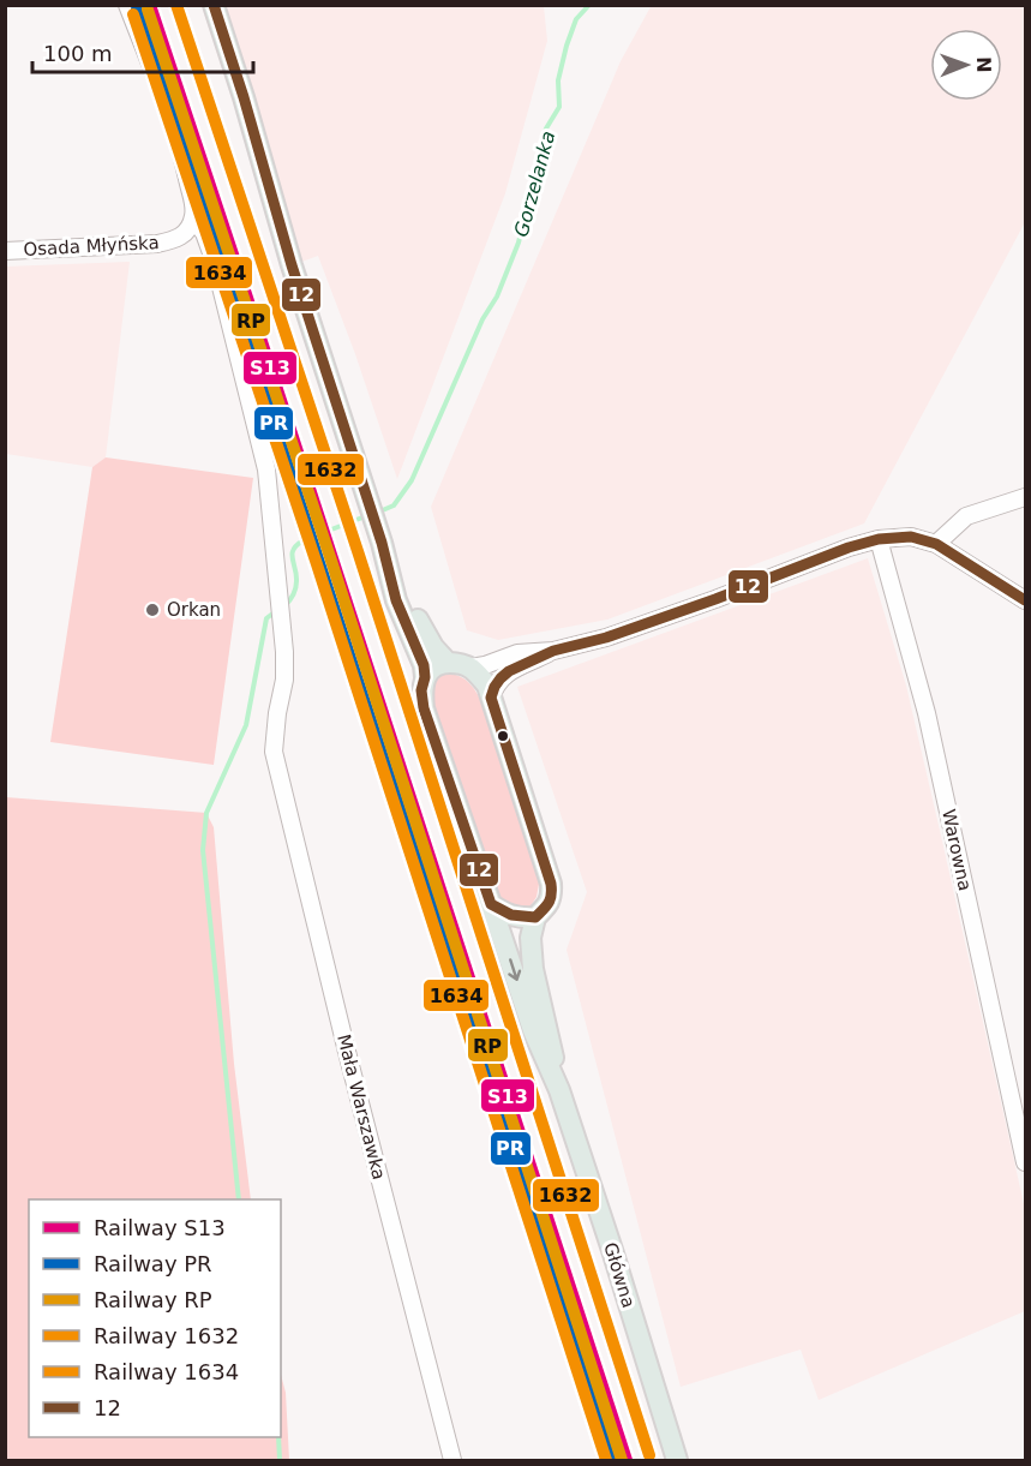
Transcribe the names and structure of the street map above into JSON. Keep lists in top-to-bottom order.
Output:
{
  "streets": {
    "main road": ["Główna"],
    "street": ["Osada Młyńska", "Warowna", "Mała Warszawka"]
  },
  "crossings": [
    ["Osada Młyńska", "Mała Warszawka"]
  ],
  "water": ["Gorzelanka"],
  "places": ["Orkan"],
  "lines": [
    "rail line S13",
    "rail line 1632",
    "transit line 12",
    "rail line PR",
    "rail line RP",
    "rail line 1634"
  ],
  "legend": [
    "Railway S13",
    "Railway PR",
    "Railway RP",
    "Railway 1632",
    "Railway 1634",
    "12"
  ],
  "scale_bar": "100 m",
  "north": "right"
}
